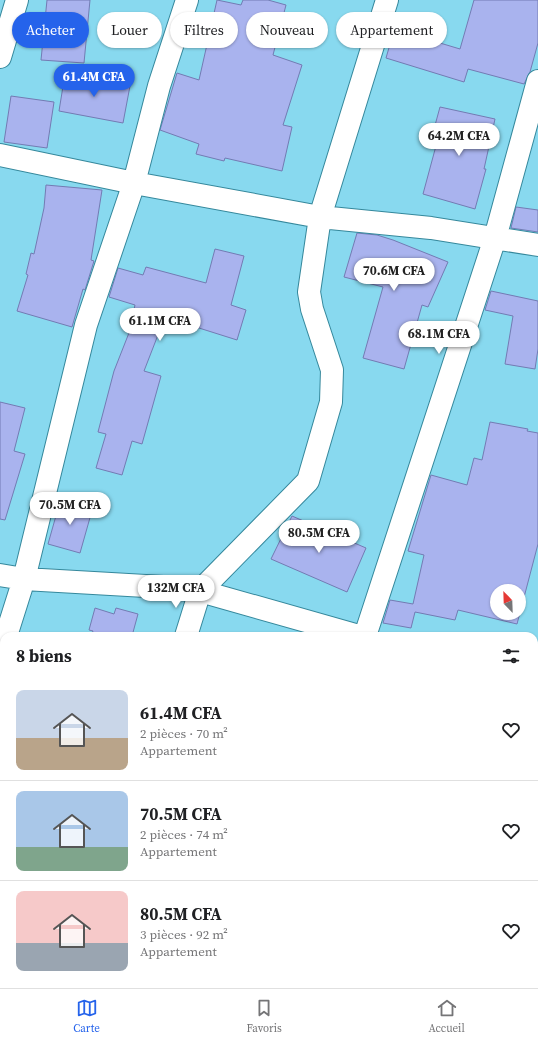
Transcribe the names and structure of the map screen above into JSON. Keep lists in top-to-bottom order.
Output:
{
  "north": "top left",
  "page": {
    "chip": [
      "Acheter",
      "Louer",
      "Filtres",
      "Nouveau",
      "Appartement"
    ],
    "price": [
      "61.4M CFA",
      "64.2M CFA",
      "70.6M CFA",
      "61.1M CFA",
      "68.1M CFA",
      "70.5M CFA",
      "80.5M CFA",
      "132M CFA"
    ],
    "heading": "8 biens",
    "list": [
      {
        "name": "61.4M CFA",
        "note": "2 pièces · 70 m² · Appartement"
      },
      {
        "name": "70.5M CFA",
        "note": "2 pièces · 74 m² · Appartement"
      },
      {
        "name": "80.5M CFA",
        "note": "3 pièces · 92 m² · Appartement"
      }
    ],
    "tabs": ["Carte", "Favoris", "Accueil"]
  }
}
